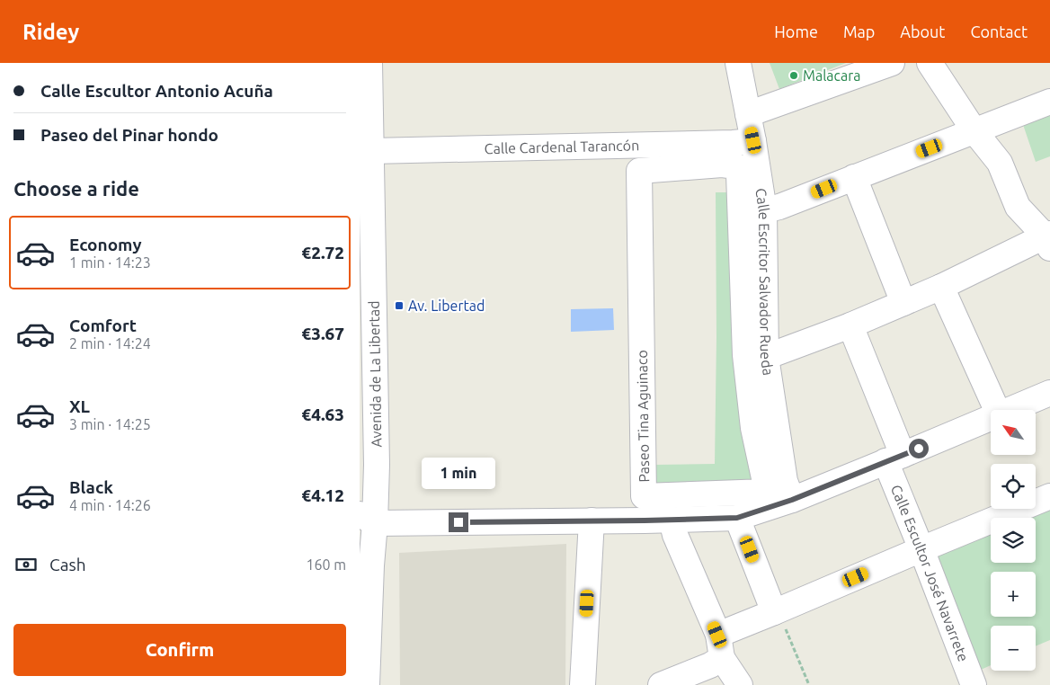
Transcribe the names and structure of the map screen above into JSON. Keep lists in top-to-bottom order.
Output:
{
  "streets": {
    "street": [
      "Calle Cardenal Tarancón",
      "Calle Escritor Salvador Rueda",
      "Avenida de La Libertad",
      "Paseo Tina Aguinaco",
      "Calle Escultor José Navarrete"
    ]
  },
  "crossings": [
    ["Calle Cardenal Tarancón", "Calle Escritor Salvador Rueda"],
    ["Calle Cardenal Tarancón", "Avenida de La Libertad"]
  ],
  "places": {
    "other": ["Malacara"],
    "transit": ["Av. Libertad"]
  },
  "north": "top left",
  "page": {
    "header": "Ridey",
    "nav": [
      "Home",
      "Map",
      "About",
      "Contact"
    ],
    "banner": ["Calle Escultor Antonio Acuña", "Paseo del Pinar hondo"],
    "heading": "Choose a ride",
    "list": [
      {
        "name": "Economy",
        "note": "1 min · 14:23",
        "value": "€2.72"
      },
      {
        "name": "Comfort",
        "note": "2 min · 14:24",
        "value": "€3.67"
      },
      {
        "name": "XL",
        "note": "3 min · 14:25",
        "value": "€4.63"
      },
      {
        "name": "Black",
        "note": "4 min · 14:26",
        "value": "€4.12"
      }
    ],
    "map_buttons": ["+", "−"],
    "bubble": "1 min",
    "pay": ["Cash", "160 m"],
    "buttons": "Confirm"
  }
}
